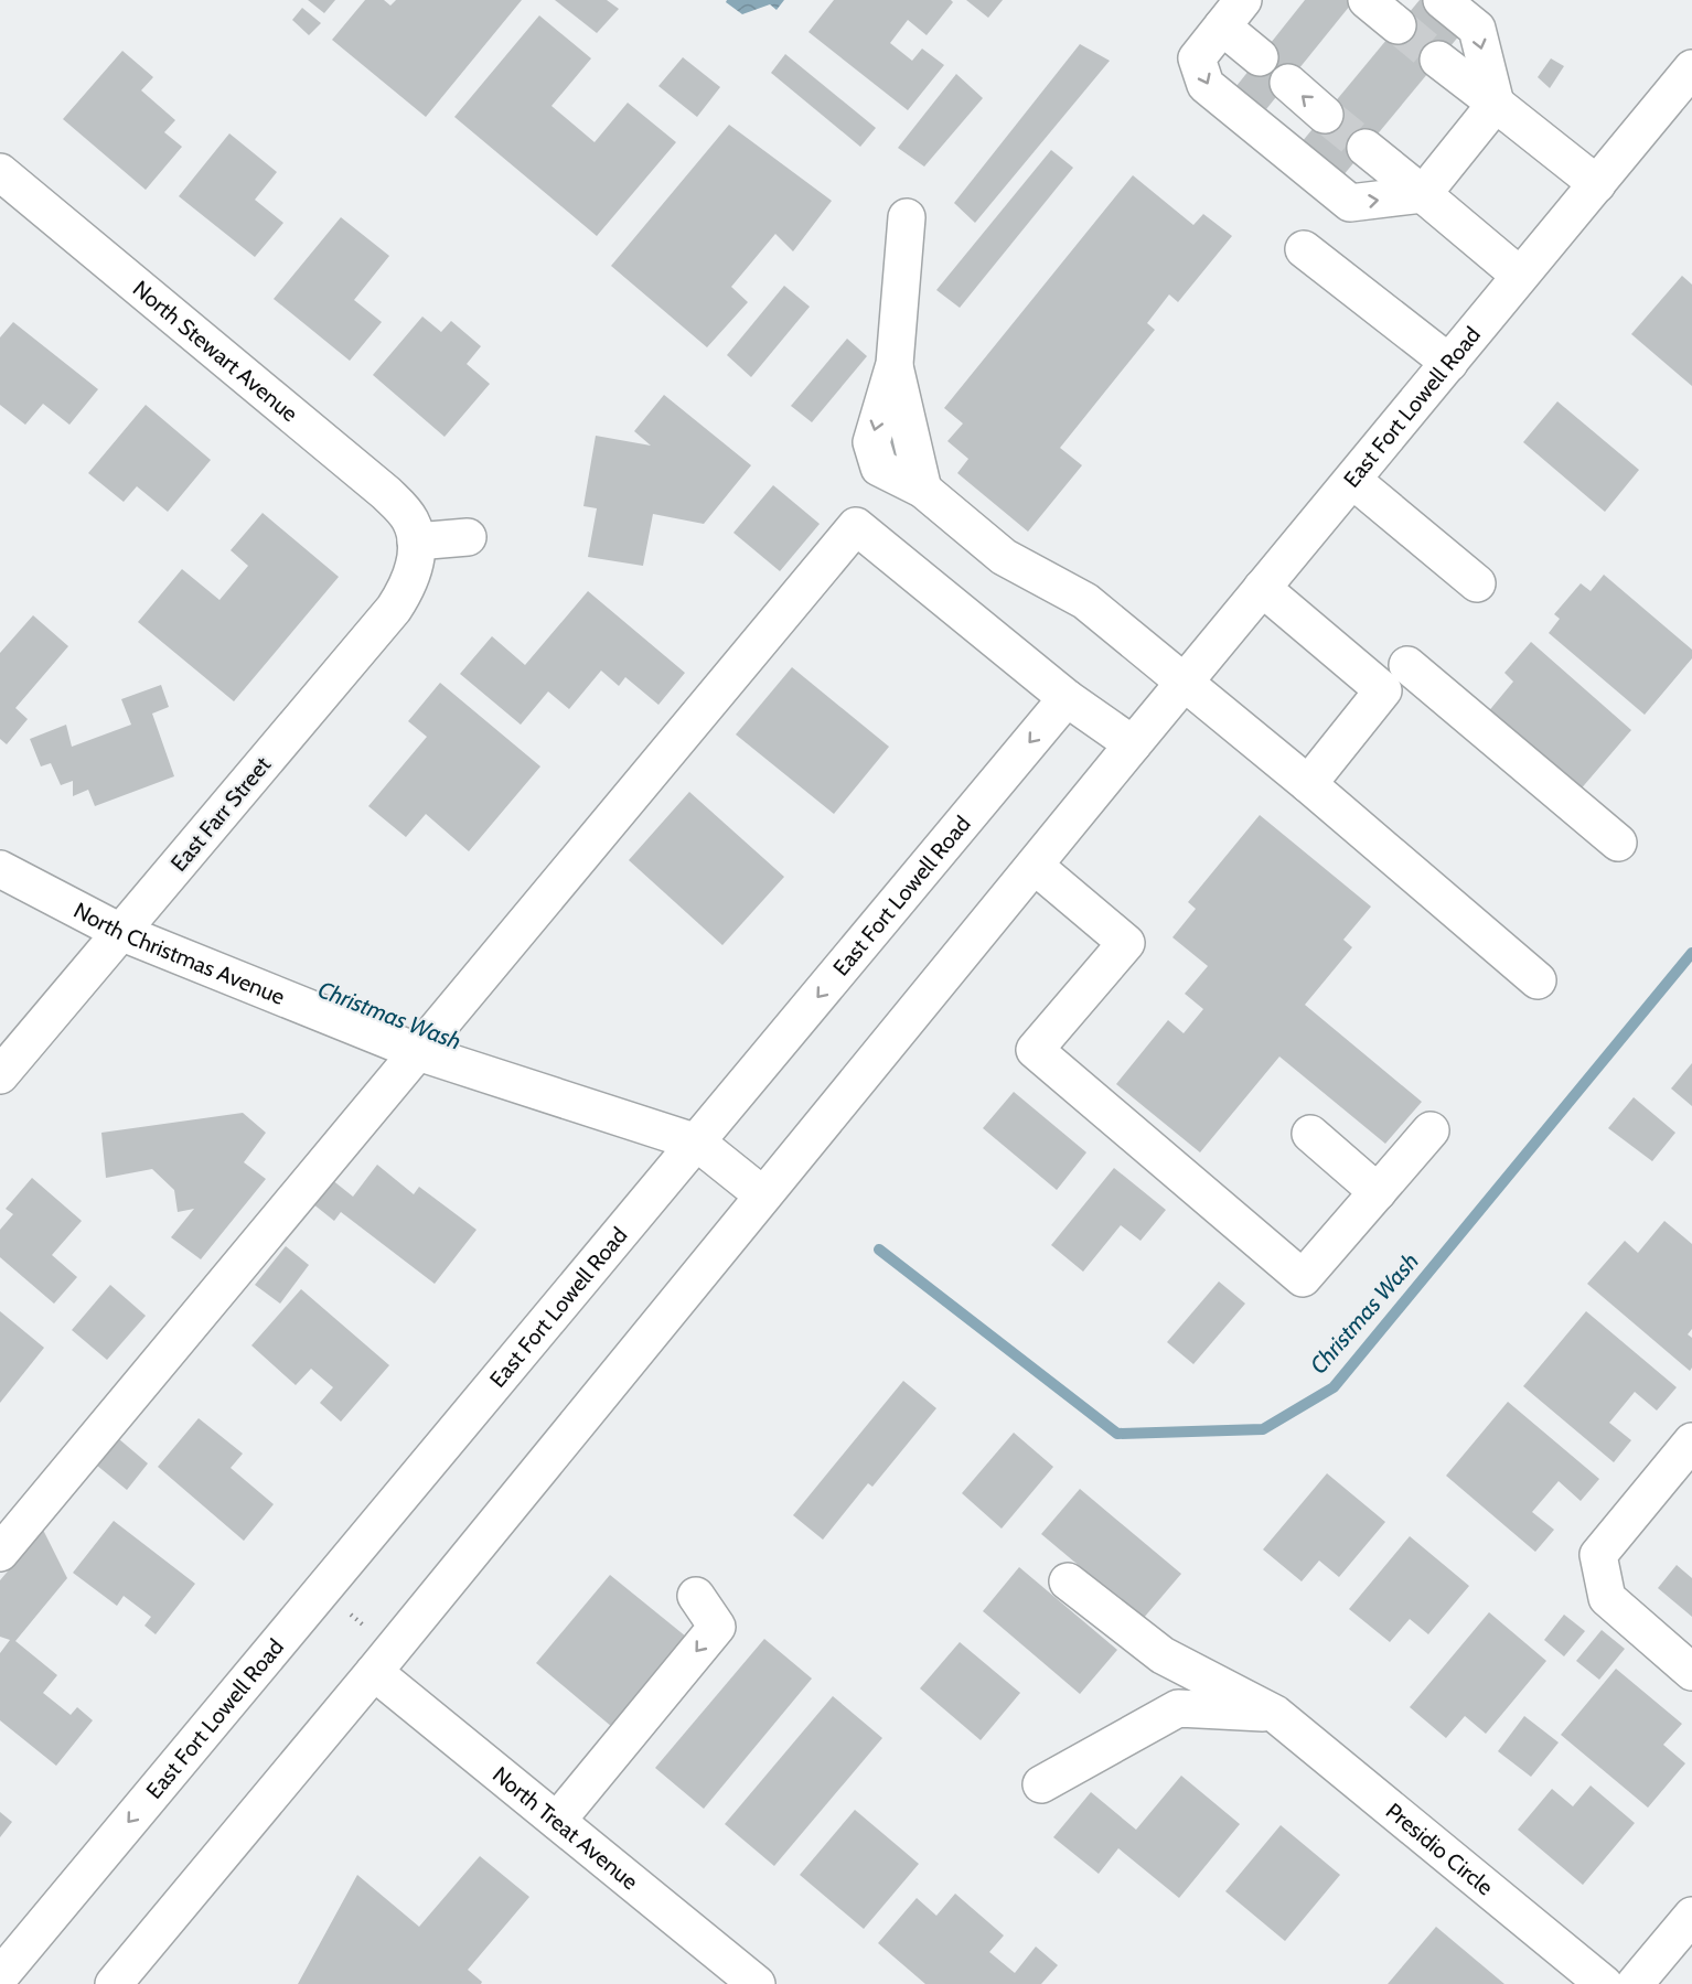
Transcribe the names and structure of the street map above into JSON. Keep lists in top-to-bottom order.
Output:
{
  "streets": {
    "street": [
      "North Stewart Avenue",
      "East Fort Lowell Road",
      "East Farr Street",
      "North Christmas Avenue",
      "North Treat Avenue",
      "Presidio Circle"
    ]
  },
  "crossings": [
    ["North Stewart Avenue", "East Farr Street"],
    ["East Fort Lowell Road", "North Christmas Avenue"],
    ["East Fort Lowell Road", "North Treat Avenue"],
    ["East Farr Street", "North Christmas Avenue"]
  ],
  "water": ["Christmas Wash"]
}
